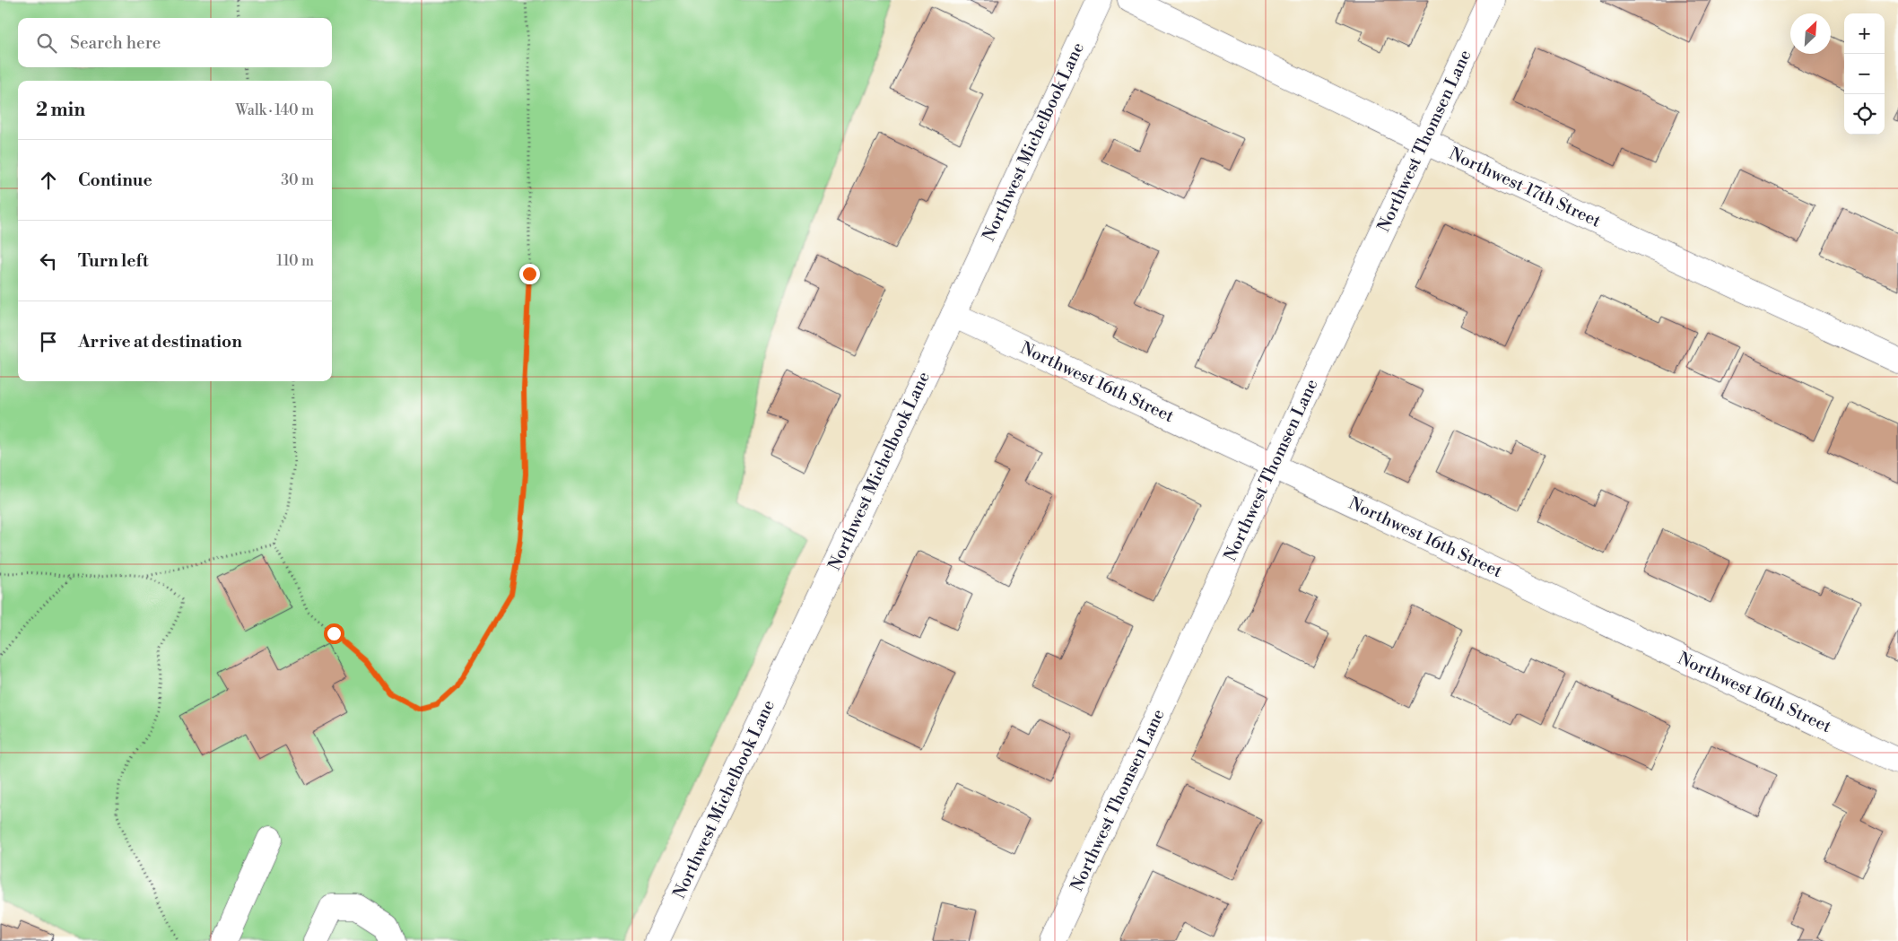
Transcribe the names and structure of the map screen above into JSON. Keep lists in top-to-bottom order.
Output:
{
  "streets": {
    "street": [
      "Northwest Thomsen Lane",
      "Northwest Michelbook Lane",
      "Northwest 17th Street",
      "Northwest 16th Street"
    ]
  },
  "crossings": [
    ["Northwest Thomsen Lane", "Northwest 17th Street"],
    ["Northwest Thomsen Lane", "Northwest 16th Street"],
    ["Northwest Michelbook Lane", "Northwest 16th Street"]
  ],
  "north": "top right",
  "page": {
    "map_buttons": ["+", "−"],
    "search": "Search here",
    "heading": ["2 min", "Walk · 140 m"],
    "list": [
      ["Continue", "30 m"],
      ["Turn left", "110 m"],
      "Arrive at destination"
    ]
  }
}
